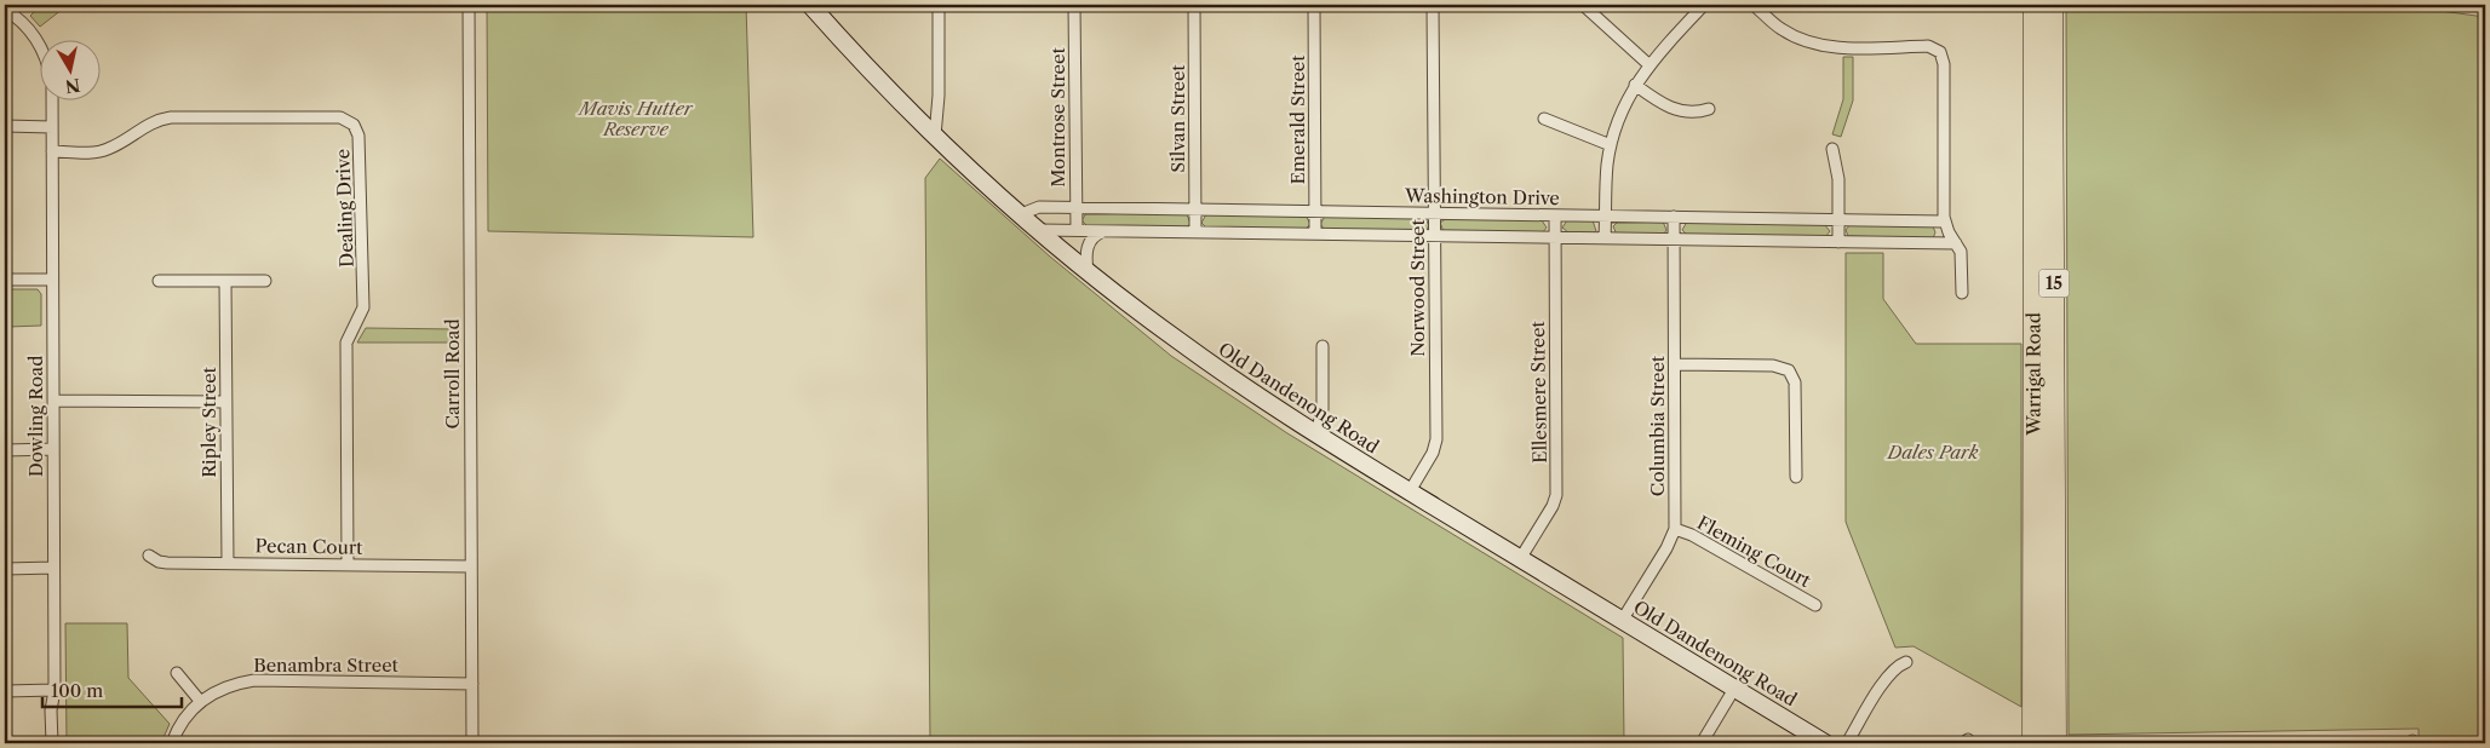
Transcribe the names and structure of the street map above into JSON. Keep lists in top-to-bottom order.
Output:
{
  "streets": {
    "highway": ["15", "Warrigal Road"],
    "main road": ["Old Dandenong Road"],
    "street": [
      "Montrose Street",
      "Silvan Street",
      "Emerald Street",
      "Washington Drive",
      "Dealing Drive",
      "Norwood Street",
      "Carroll Road",
      "Ellesmere Street",
      "Dowling Road",
      "Ripley Street",
      "Columbia Street",
      "Pecan Court",
      "Fleming Court",
      "Benambra Street"
    ]
  },
  "crossings": [
    ["Montrose Street", "Washington Drive"],
    ["Silvan Street", "Washington Drive"],
    ["Emerald Street", "Washington Drive"],
    ["Washington Drive", "Norwood Street"],
    ["Washington Drive", "Ellesmere Street"],
    ["Washington Drive", "Old Dandenong Road"],
    ["Washington Drive", "Columbia Street"],
    ["Dealing Drive", "Dowling Road"],
    ["Dealing Drive", "Pecan Court"],
    ["Norwood Street", "Old Dandenong Road"],
    ["Carroll Road", "Pecan Court"],
    ["Carroll Road", "Benambra Street"],
    ["Ellesmere Street", "Old Dandenong Road"],
    ["Old Dandenong Road", "Columbia Street"],
    ["Ripley Street", "Pecan Court"],
    ["Columbia Street", "Fleming Court"]
  ],
  "parks": ["Mavis Hutter Reserve", "Dales Park"],
  "scale_bar": "100 m",
  "north": "bottom"
}
